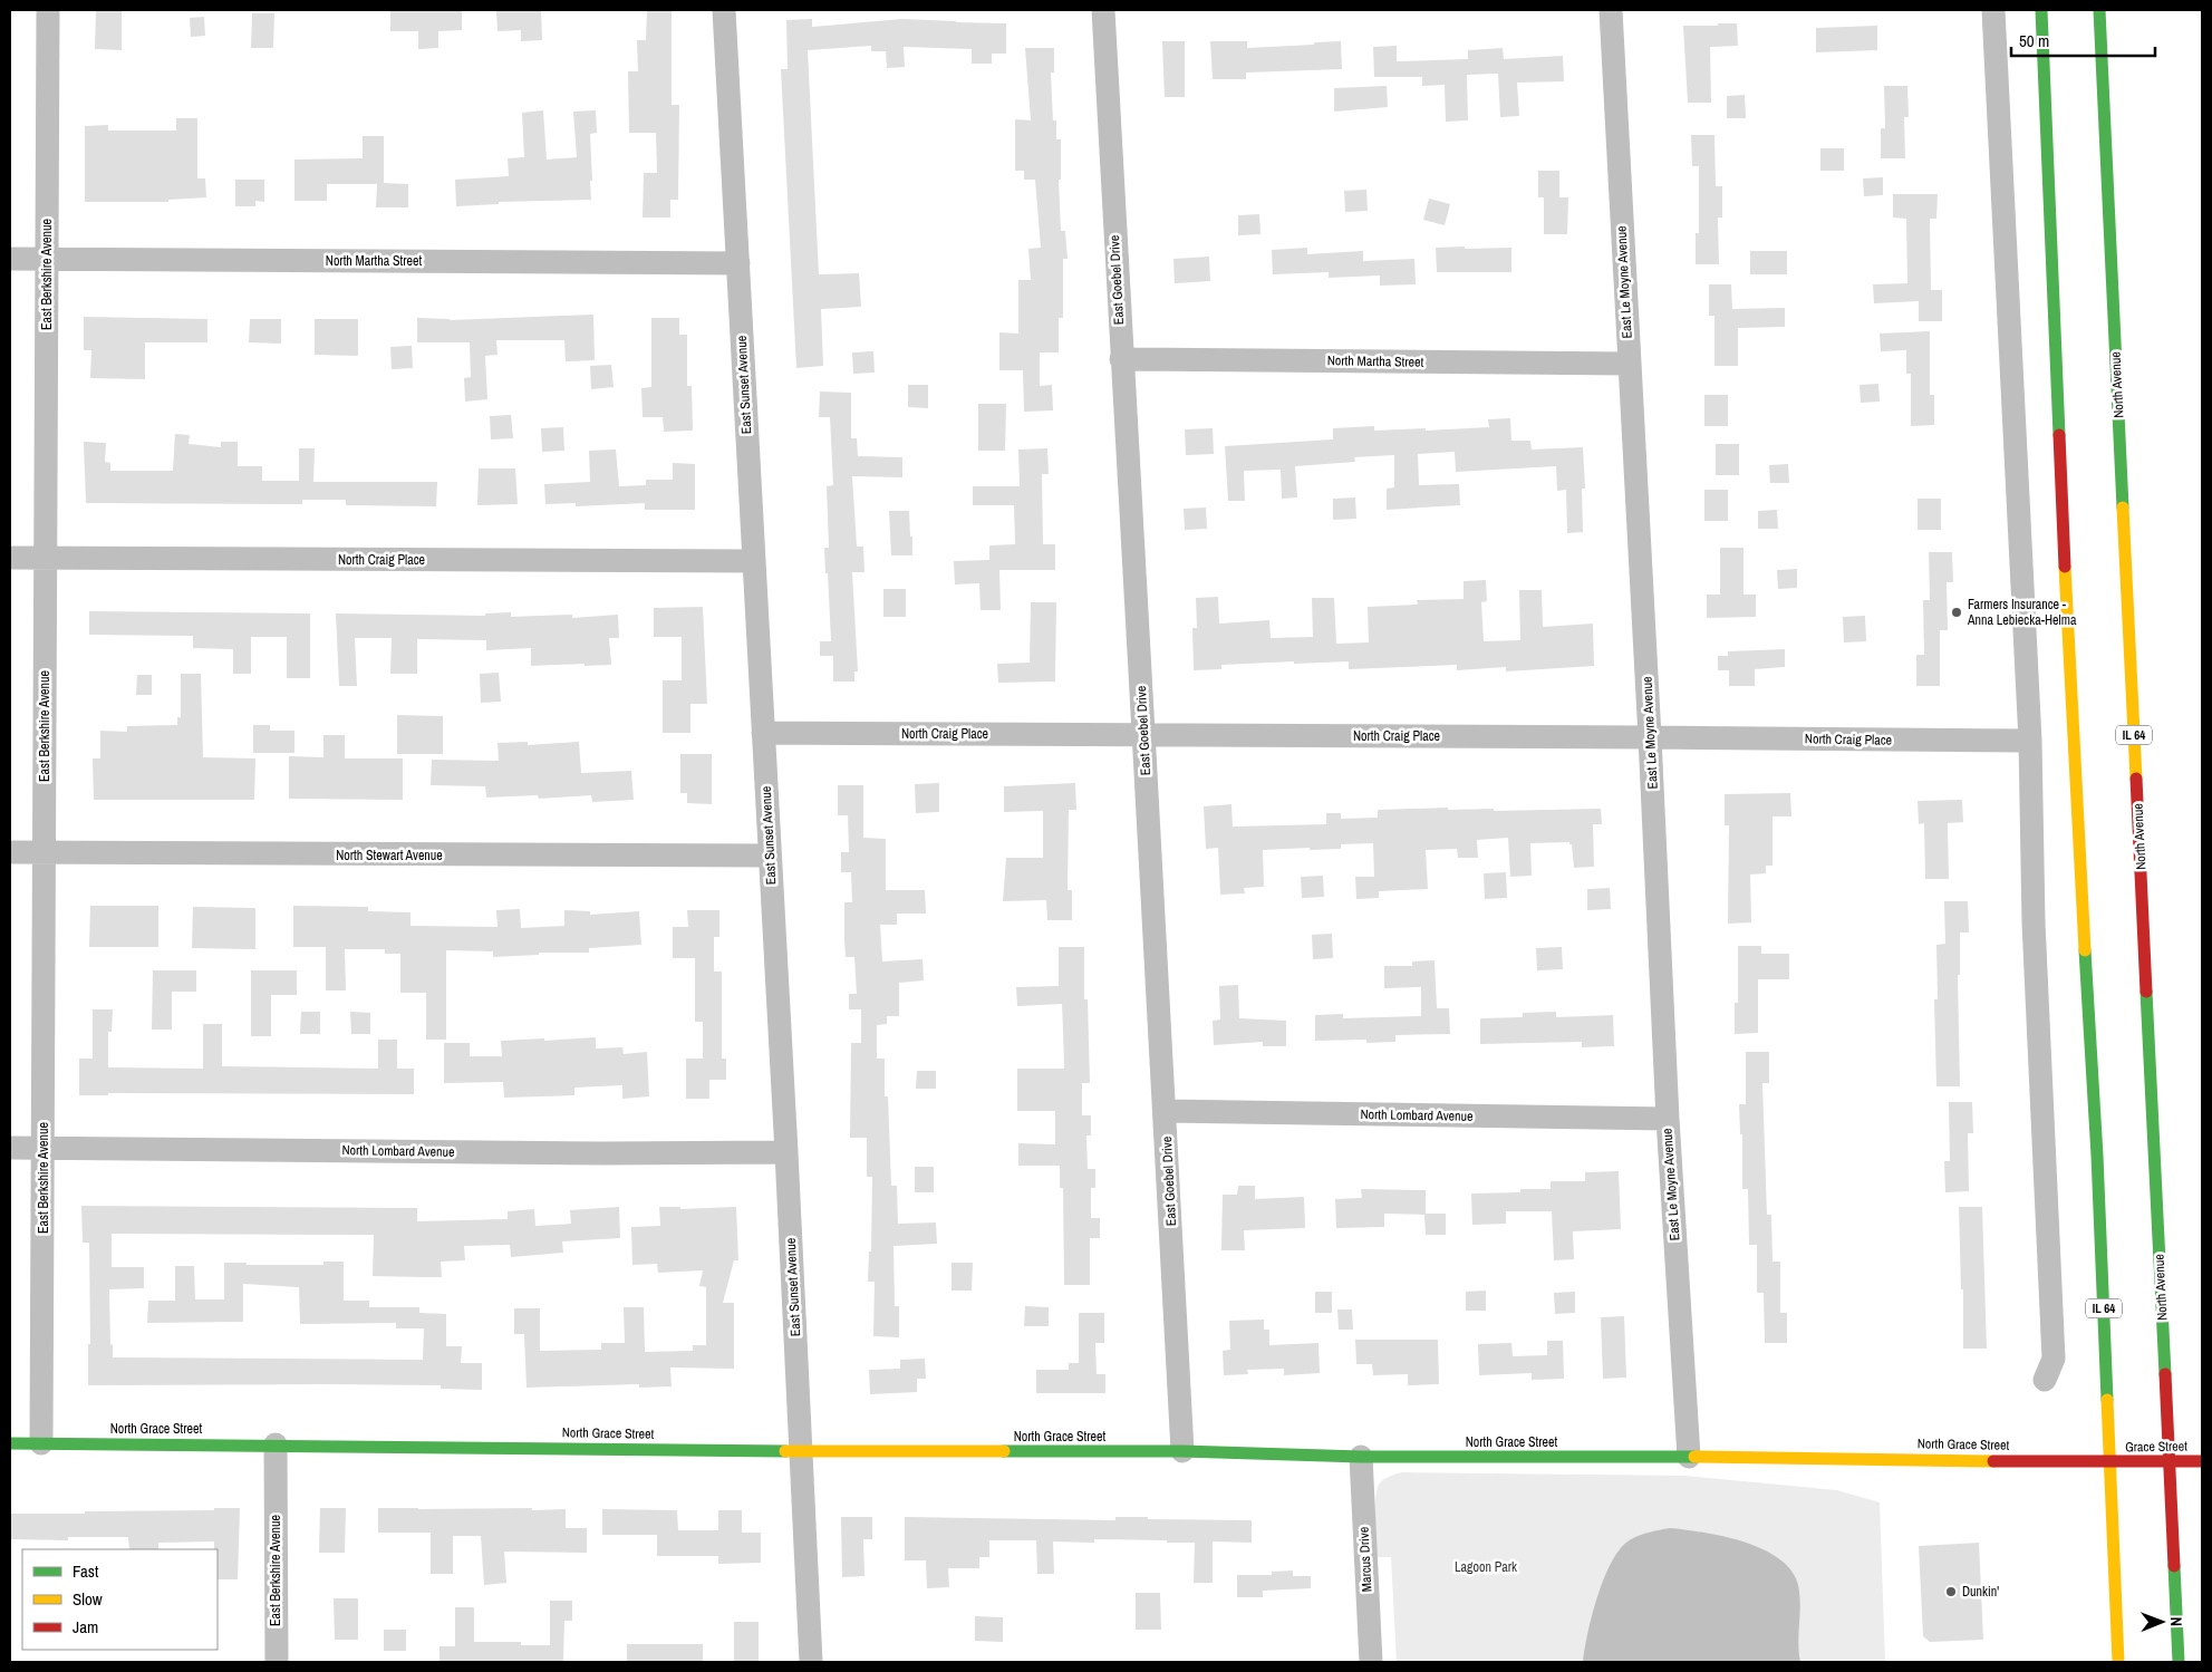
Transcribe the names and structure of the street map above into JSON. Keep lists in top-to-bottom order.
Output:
{
  "streets": {
    "main road": [
      "North Avenue",
      "IL 64",
      "North Grace Street",
      "Grace Street"
    ],
    "street": [
      "North Martha Street",
      "East Berkshire Avenue",
      "East Goebel Drive",
      "East Le Moyne Avenue",
      "East Sunset Avenue",
      "North Craig Place",
      "North Stewart Avenue",
      "North Lombard Avenue",
      "Marcus Drive"
    ]
  },
  "crossings": [
    ["North Martha Street", "East Berkshire Avenue"],
    ["North Martha Street", "East Goebel Drive"],
    ["North Martha Street", "East Le Moyne Avenue"],
    ["North Martha Street", "East Sunset Avenue"],
    ["East Berkshire Avenue", "North Craig Place"],
    ["East Berkshire Avenue", "North Stewart Avenue"],
    ["East Berkshire Avenue", "North Lombard Avenue"],
    ["East Berkshire Avenue", "North Grace Street"],
    ["East Goebel Drive", "North Craig Place"],
    ["East Goebel Drive", "North Lombard Avenue"],
    ["East Goebel Drive", "North Grace Street"],
    ["East Le Moyne Avenue", "North Craig Place"],
    ["East Le Moyne Avenue", "North Lombard Avenue"],
    ["East Le Moyne Avenue", "North Grace Street"],
    ["East Sunset Avenue", "North Craig Place"],
    ["East Sunset Avenue", "North Stewart Avenue"],
    ["East Sunset Avenue", "North Lombard Avenue"],
    ["East Sunset Avenue", "North Grace Street"],
    ["North Avenue", "Grace Street"],
    ["IL 64", "North Grace Street"],
    ["IL 64", "Grace Street"],
    ["North Grace Street", "Grace Street"],
    ["North Grace Street", "Marcus Drive"]
  ],
  "parks": ["Lagoon Park"],
  "places": ["Farmers Insurance - Anna Lebiecka-Helma", "Dunkin'"],
  "legend": ["Fast", "Slow", "Jam"],
  "scale_bar": "50 m",
  "north": "right"
}
